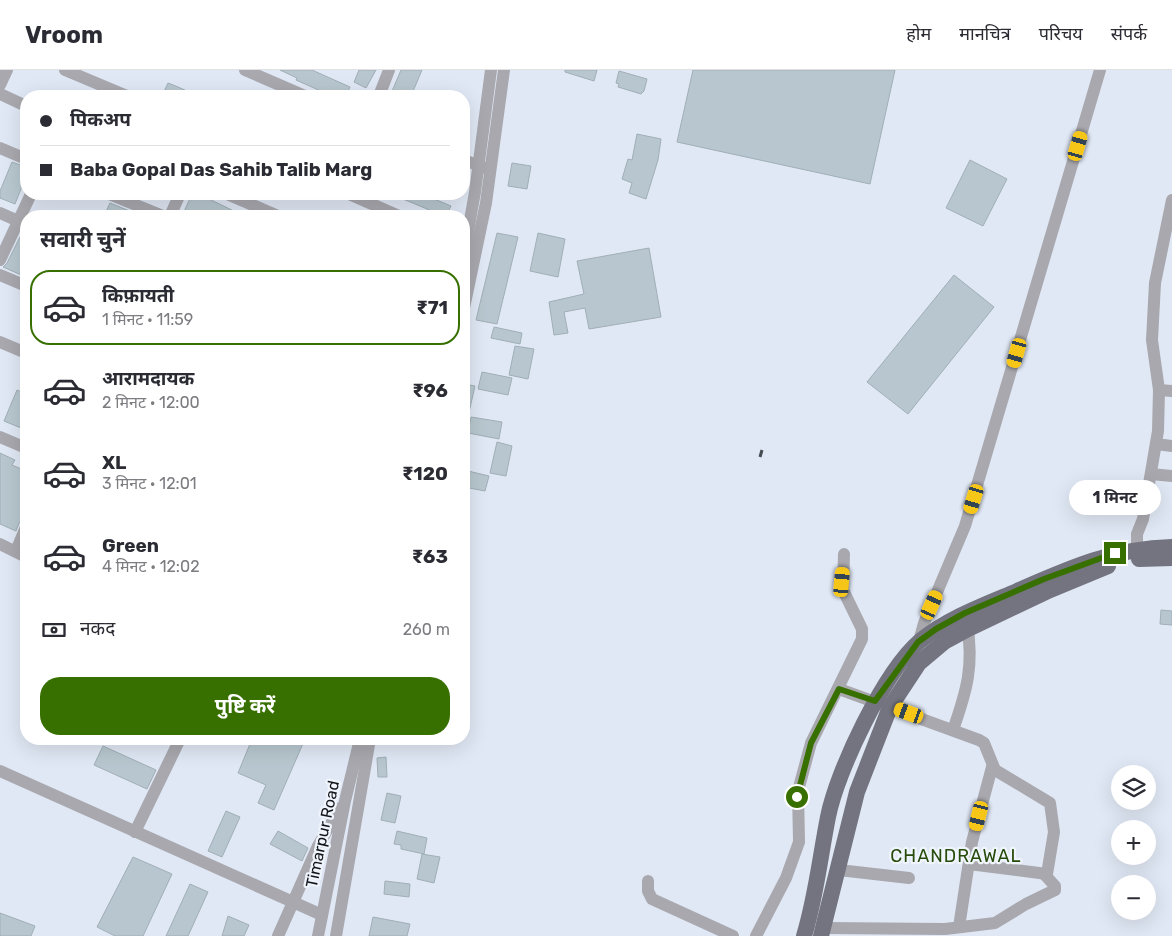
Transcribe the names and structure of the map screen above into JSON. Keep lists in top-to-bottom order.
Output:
{
  "streets": {
    "street": ["Timarpur Road"]
  },
  "districts": ["CHANDRAWAL"],
  "page": {
    "header": "Vroom",
    "nav": [
      "होम",
      "मानचित्र",
      "परिचय",
      "संपर्क"
    ],
    "banner": ["पिकअप", "Baba Gopal Das Sahib Talib Marg"],
    "heading": "सवारी चुनें",
    "list": [
      {
        "name": "किफ़ायती",
        "note": "1 मिनट · 11:59",
        "value": "₹71"
      },
      {
        "name": "आरामदायक",
        "note": "2 मिनट · 12:00",
        "value": "₹96"
      },
      {
        "name": "XL",
        "note": "3 मिनट · 12:01",
        "value": "₹120"
      },
      {
        "name": "Green",
        "note": "4 मिनट · 12:02",
        "value": "₹63"
      }
    ],
    "bubble": "1 मिनट",
    "pay": ["नकद", "260 m"],
    "buttons": "पुष्टि करें",
    "map_buttons": ["+", "−"]
  }
}
